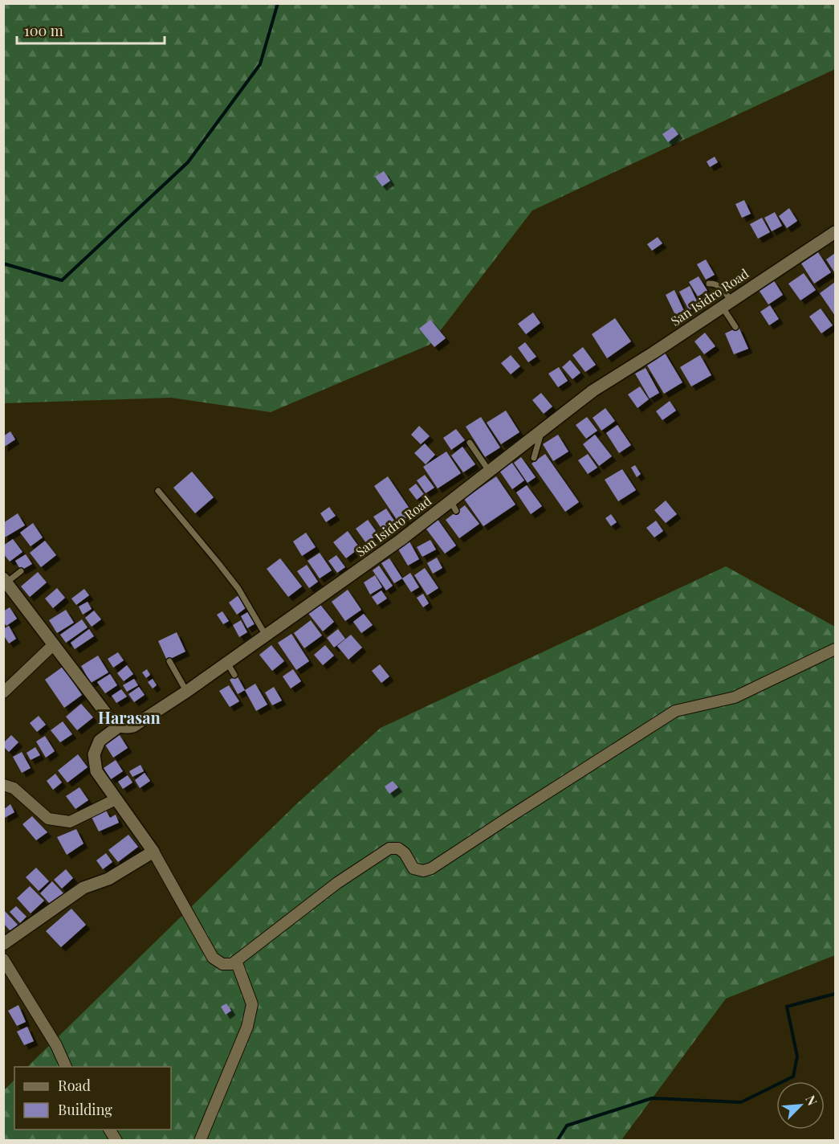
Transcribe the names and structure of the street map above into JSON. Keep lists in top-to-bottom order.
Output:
{
  "streets": {
    "street": ["San Isidro Road"]
  },
  "districts": ["Harasan"],
  "legend": ["Road", "Building"],
  "scale_bar": "100 m",
  "north": "top right"
}
